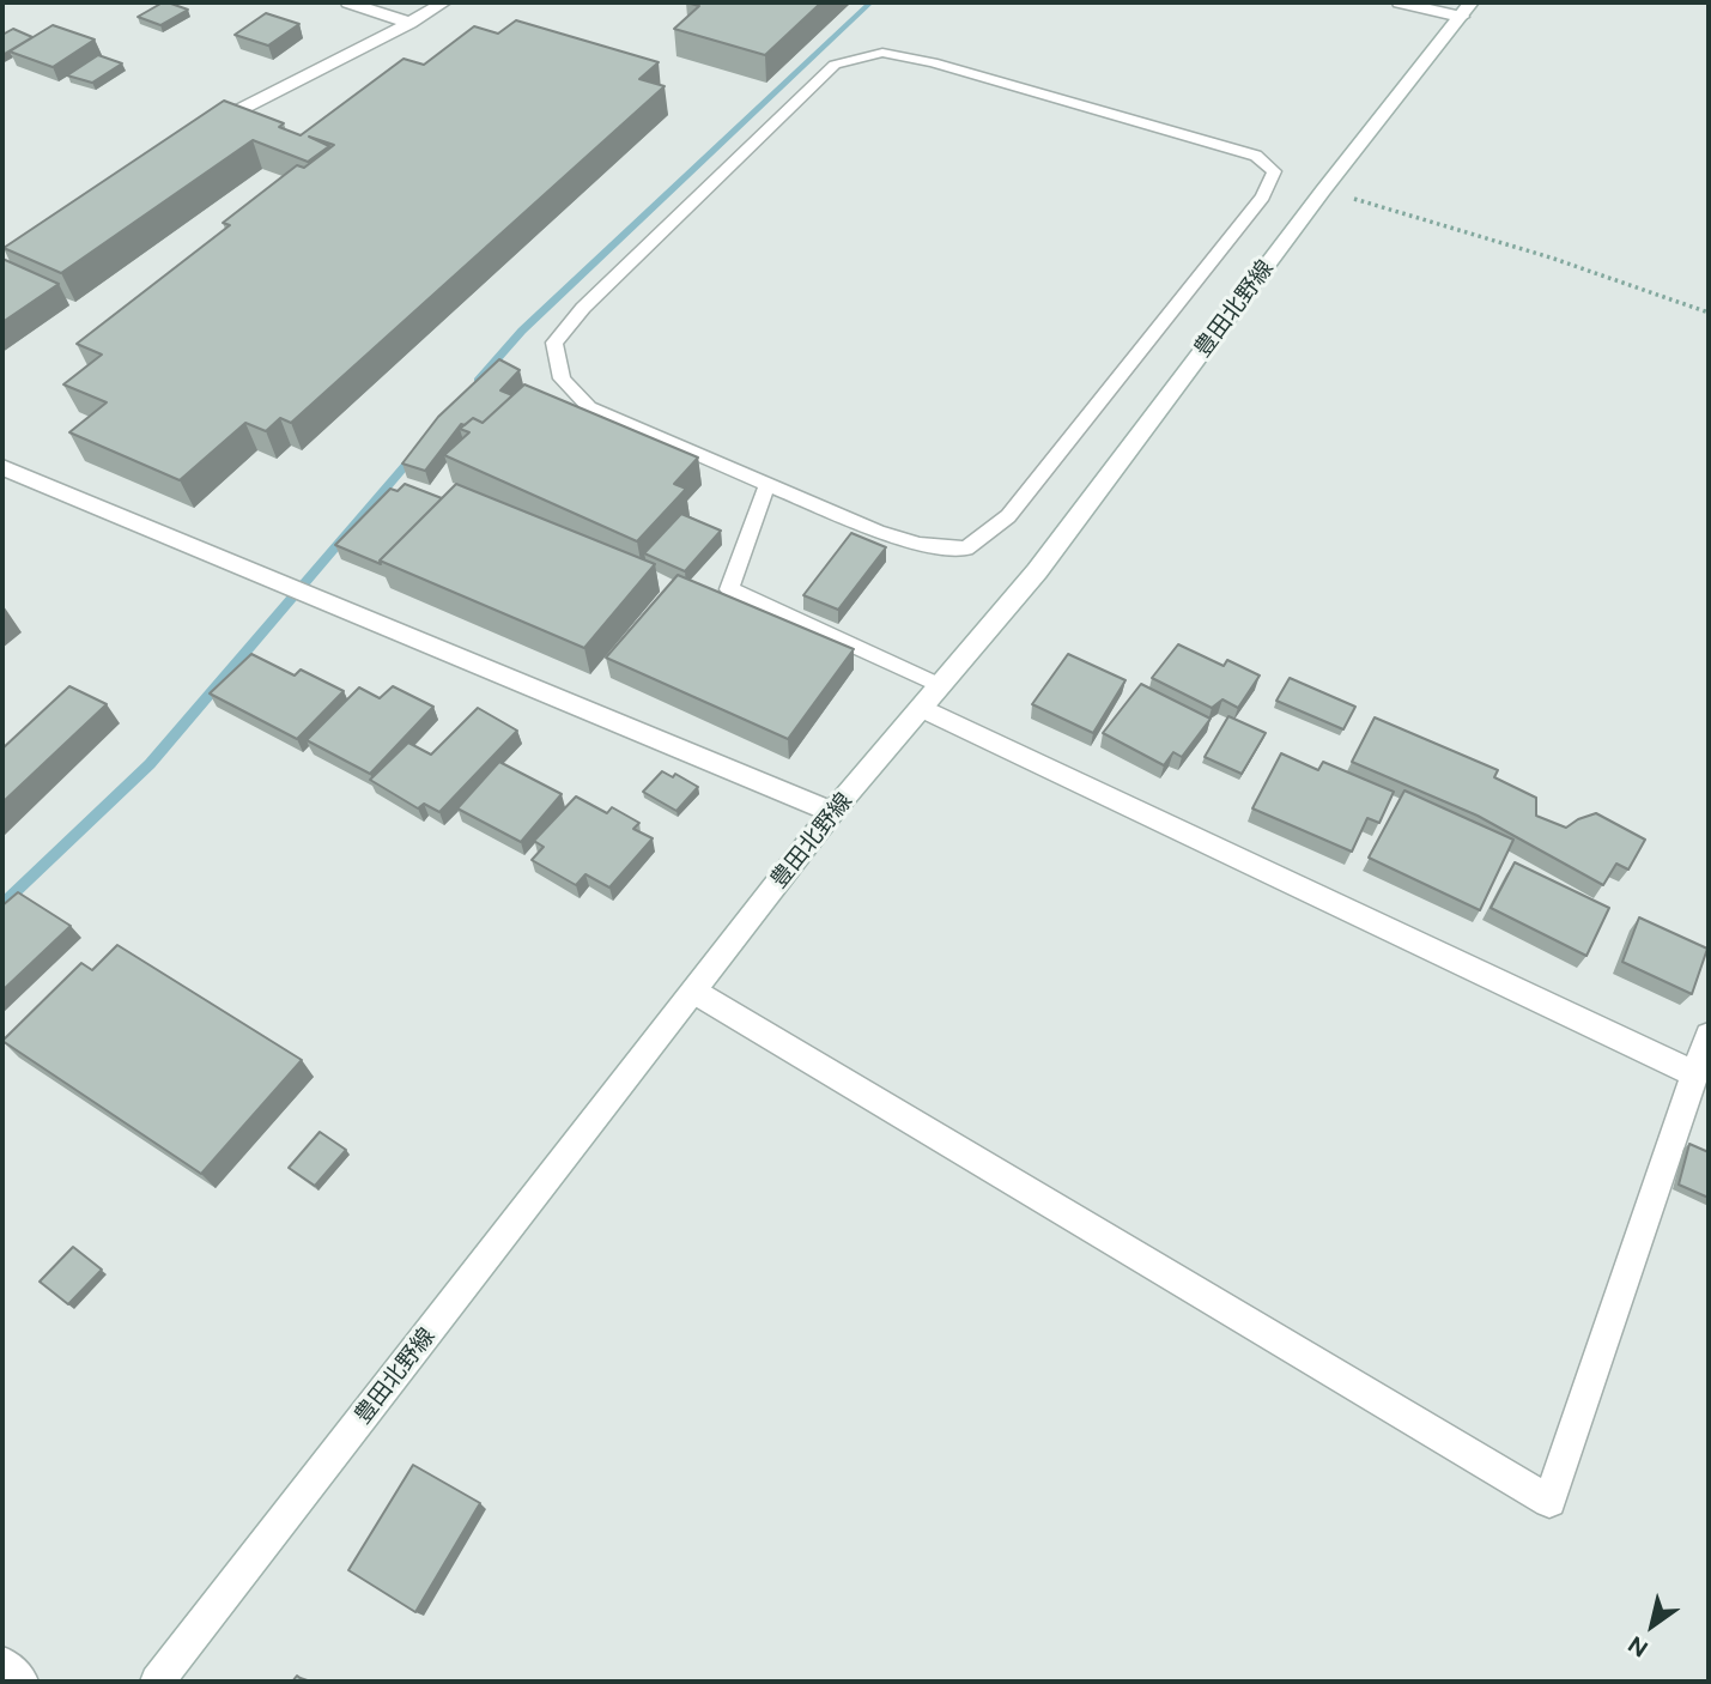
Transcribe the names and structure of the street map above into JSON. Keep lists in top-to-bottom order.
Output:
{
  "streets": {
    "street": ["豊田北野線"]
  },
  "north": "bottom left"
}
